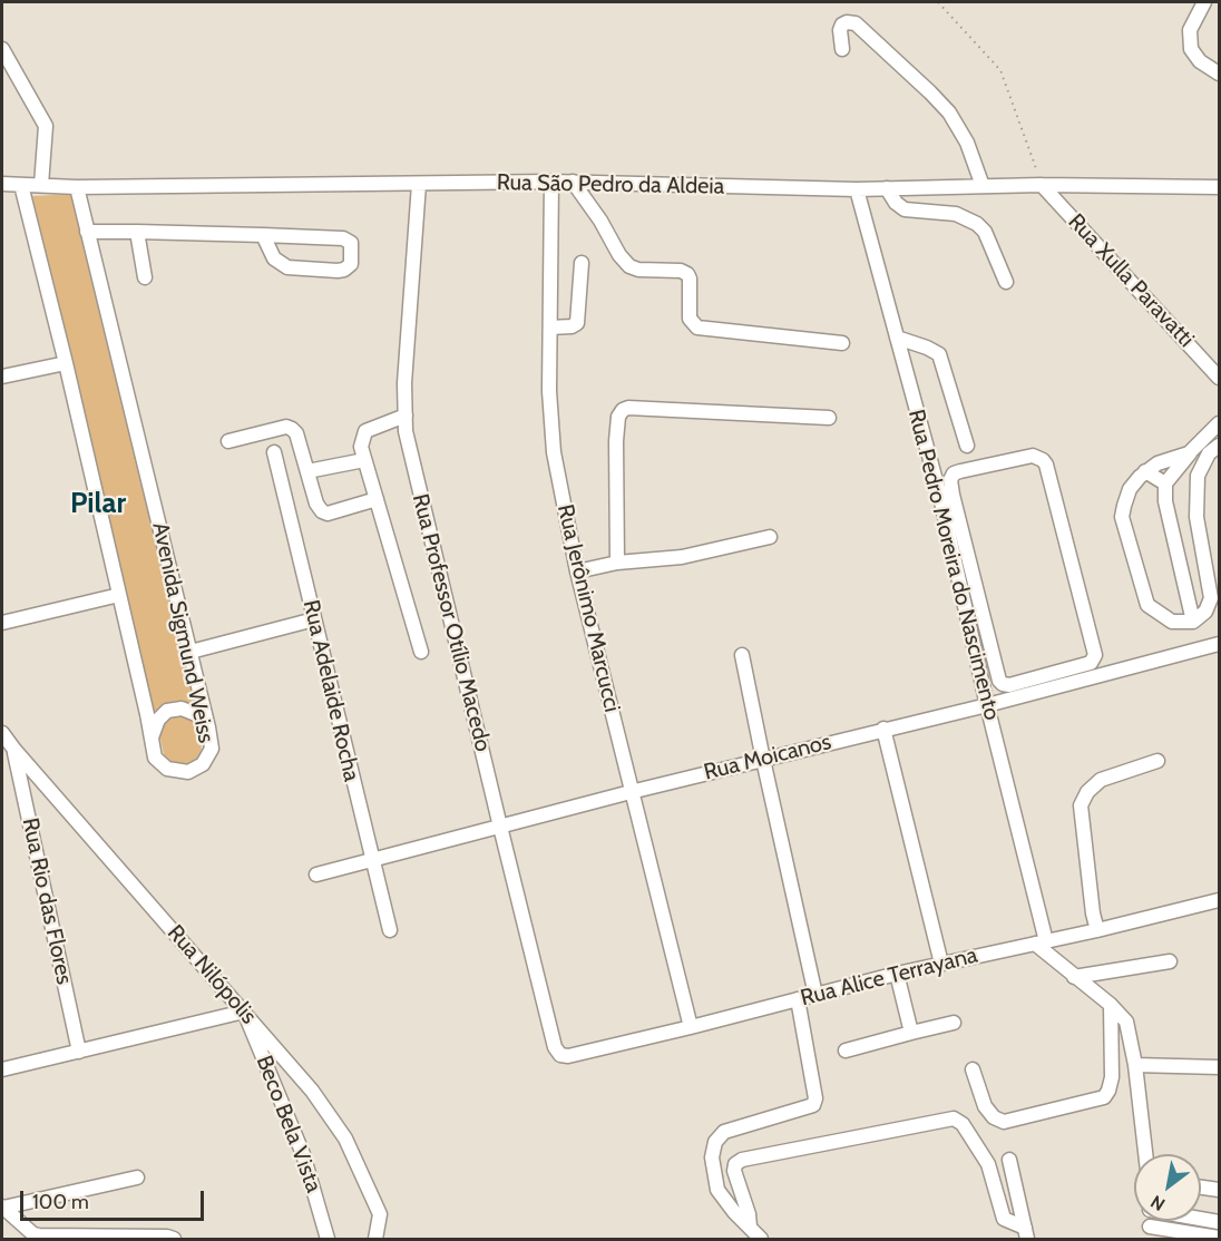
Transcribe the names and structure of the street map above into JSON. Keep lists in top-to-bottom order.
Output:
{
  "streets": {
    "street": [
      "Rua São Pedro da Aldeia",
      "Rua Xulla Paravatti",
      "Rua Pedro Moreira do Nascimento",
      "Rua Jerônimo Marcucci",
      "Rua Professor Otílio Macedo",
      "Avenida Sigmund Weiss",
      "Rua Adelaide Rocha",
      "Rua Moicanos",
      "Rua Rio das Flores",
      "Rua Nilópolis",
      "Rua Alice Terrayana",
      "Beco Bela Vista"
    ]
  },
  "crossings": [
    ["Rua São Pedro da Aldeia", "Rua Xulla Paravatti"],
    ["Rua São Pedro da Aldeia", "Rua Pedro Moreira do Nascimento"],
    ["Rua São Pedro da Aldeia", "Rua Jerônimo Marcucci"],
    ["Rua São Pedro da Aldeia", "Rua Professor Otílio Macedo"],
    ["Rua São Pedro da Aldeia", "Avenida Sigmund Weiss"],
    ["Rua Pedro Moreira do Nascimento", "Rua Moicanos"],
    ["Rua Pedro Moreira do Nascimento", "Rua Alice Terrayana"],
    ["Rua Jerônimo Marcucci", "Rua Moicanos"],
    ["Rua Jerônimo Marcucci", "Rua Alice Terrayana"],
    ["Rua Professor Otílio Macedo", "Rua Moicanos"],
    ["Rua Professor Otílio Macedo", "Rua Alice Terrayana"],
    ["Rua Adelaide Rocha", "Rua Moicanos"],
    ["Rua Rio das Flores", "Rua Nilópolis"],
    ["Rua Nilópolis", "Beco Bela Vista"]
  ],
  "districts": ["Pilar"],
  "scale_bar": "100 m",
  "north": "bottom left"
}
